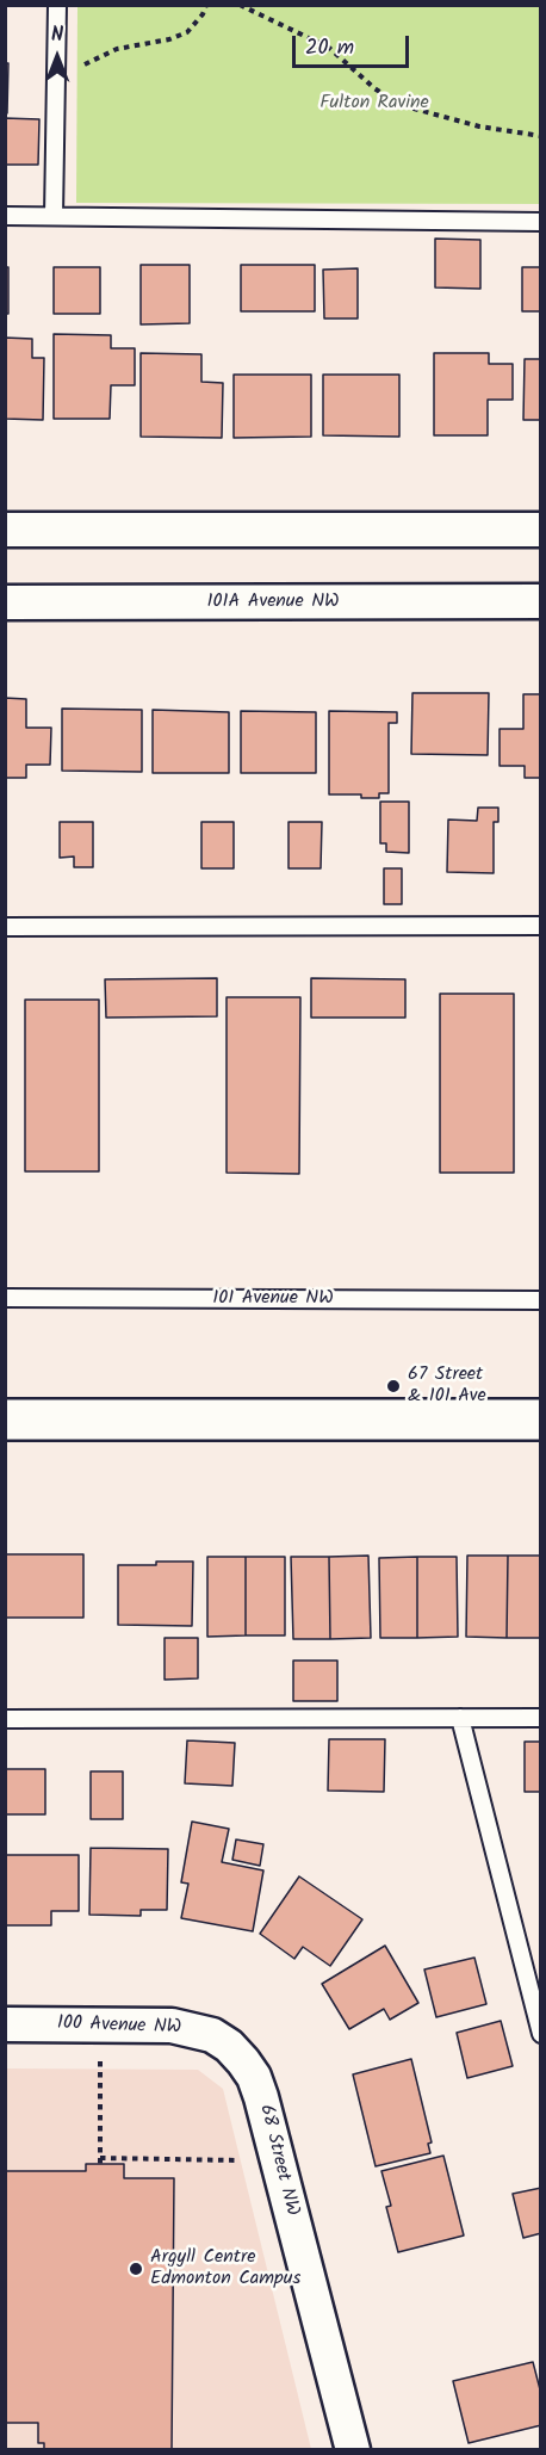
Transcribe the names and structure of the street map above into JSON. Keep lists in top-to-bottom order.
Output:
{
  "streets": {
    "street": ["101A Avenue NW", "100 Avenue NW", "68 Street NW"],
    "lane": ["101 Avenue NW"]
  },
  "crossings": [
    ["100 Avenue NW", "68 Street NW"]
  ],
  "parks": ["Fulton Ravine"],
  "places": ["67 Street & 101 Ave", "Argyll Centre Edmonton Campus"],
  "scale_bar": "20 m",
  "north": "top"
}
